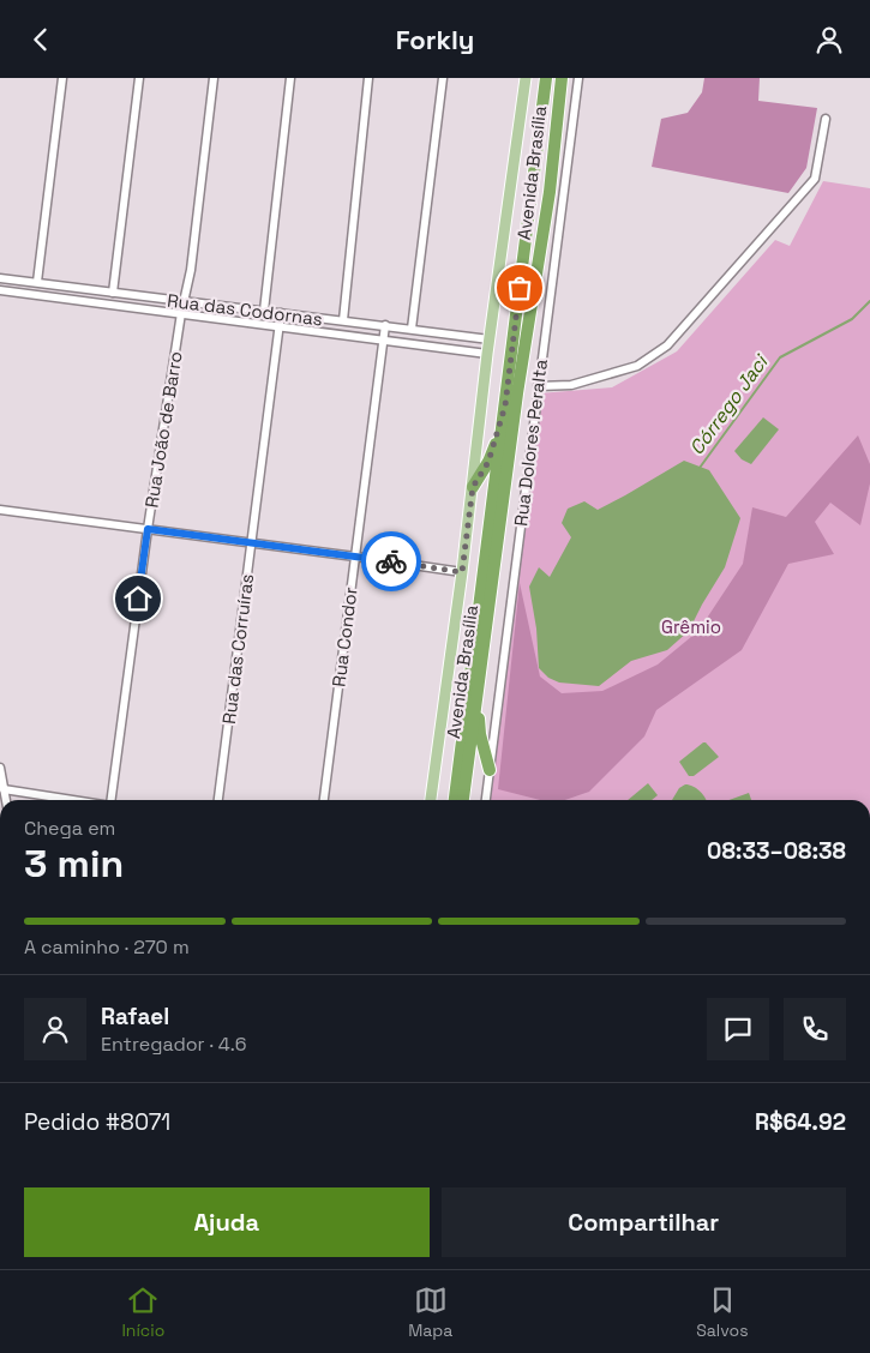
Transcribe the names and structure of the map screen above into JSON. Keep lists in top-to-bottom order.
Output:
{
  "streets": {
    "highway": ["Avenida Brasília"],
    "street": [
      "Rua das Codornas",
      "Rua João de Barro",
      "Rua Dolores Peralta",
      "Rua Condor",
      "Rua das Corruíras"
    ]
  },
  "crossings": [
    ["Rua das Codornas", "Rua João de Barro"],
    ["Rua das Codornas", "Rua Condor"],
    ["Rua das Codornas", "Rua das Corruíras"]
  ],
  "water": ["Córrego Jaci"],
  "parks": ["Grêmio"],
  "page": {
    "header": "Forkly",
    "heading": ["3 min", "Chega em", "08:33–08:38"],
    "panel": [
      "Rafael",
      "Entregador · 4.6",
      "Pedido #8071",
      "R$64.92"
    ],
    "bar": "A caminho · 270 m",
    "buttons": ["Ajuda", "Compartilhar"],
    "tabs": ["Início", "Mapa", "Salvos"]
  }
}
